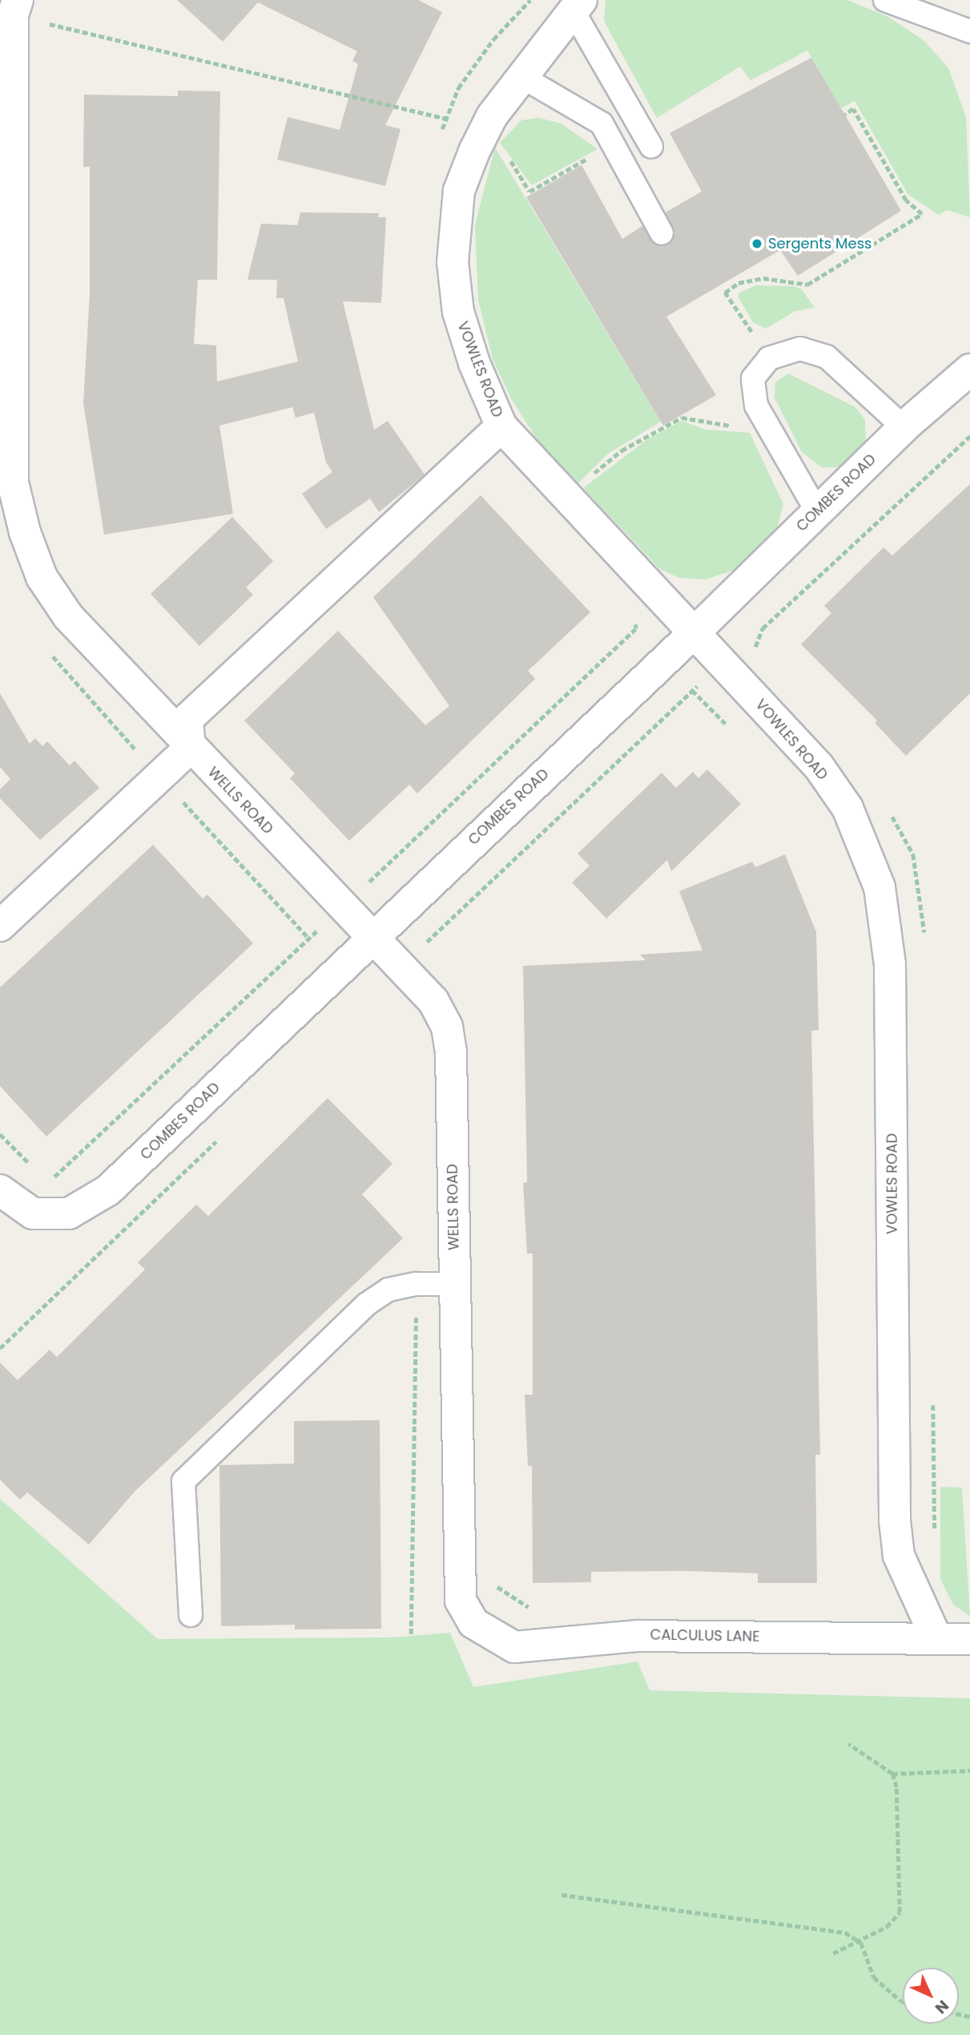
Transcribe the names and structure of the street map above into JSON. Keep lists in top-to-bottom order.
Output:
{
  "streets": {
    "street": [
      "VOWLES ROAD",
      "COMBES ROAD",
      "WELLS ROAD",
      "CALCULUS LANE"
    ]
  },
  "crossings": [
    ["VOWLES ROAD", "COMBES ROAD"],
    ["VOWLES ROAD", "CALCULUS LANE"],
    ["COMBES ROAD", "WELLS ROAD"],
    ["WELLS ROAD", "CALCULUS LANE"]
  ],
  "places": ["Sergents Mess"],
  "north": "bottom right"
}
